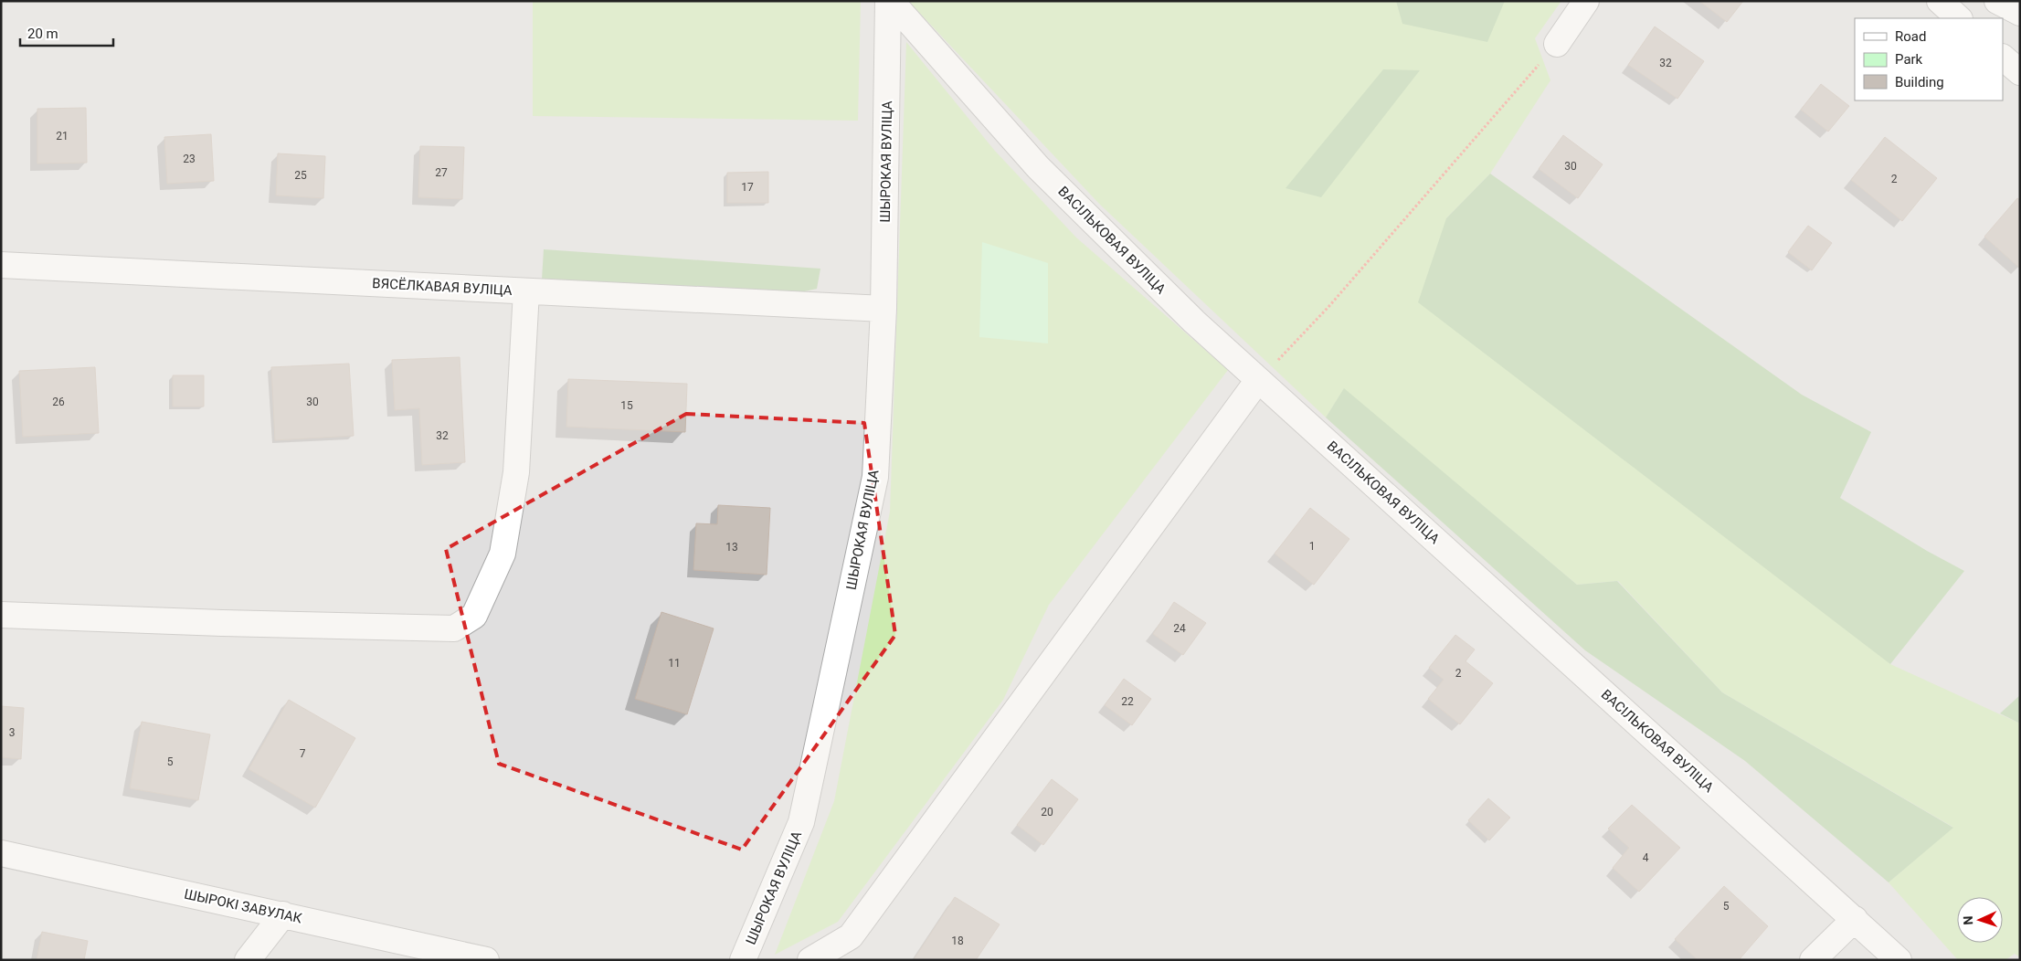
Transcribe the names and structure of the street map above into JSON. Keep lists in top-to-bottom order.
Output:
{
  "streets": {
    "street": [
      "ШЫРОКАЯ ВУЛІЦА",
      "ВАСІЛЬКОВАЯ ВУЛІЦА",
      "ВЯСЁЛКАВАЯ ВУЛІЦА",
      "ШЫРОКІ ЗАВУЛАК"
    ]
  },
  "crossings": [
    ["ШЫРОКАЯ ВУЛІЦА", "ВАСІЛЬКОВАЯ ВУЛІЦА"],
    ["ШЫРОКАЯ ВУЛІЦА", "ВЯСЁЛКАВАЯ ВУЛІЦА"]
  ],
  "house_numbers": [
    "32",
    "21",
    "23",
    "30",
    "27",
    "25",
    "2",
    "17",
    "26",
    "30",
    "15",
    "32",
    "1",
    "13",
    "24",
    "11",
    "2",
    "22",
    "3",
    "7",
    "5",
    "20",
    "4",
    "5",
    "18"
  ],
  "legend": ["Road", "Park", "Building"],
  "scale_bar": "20 m",
  "north": "left"
}
